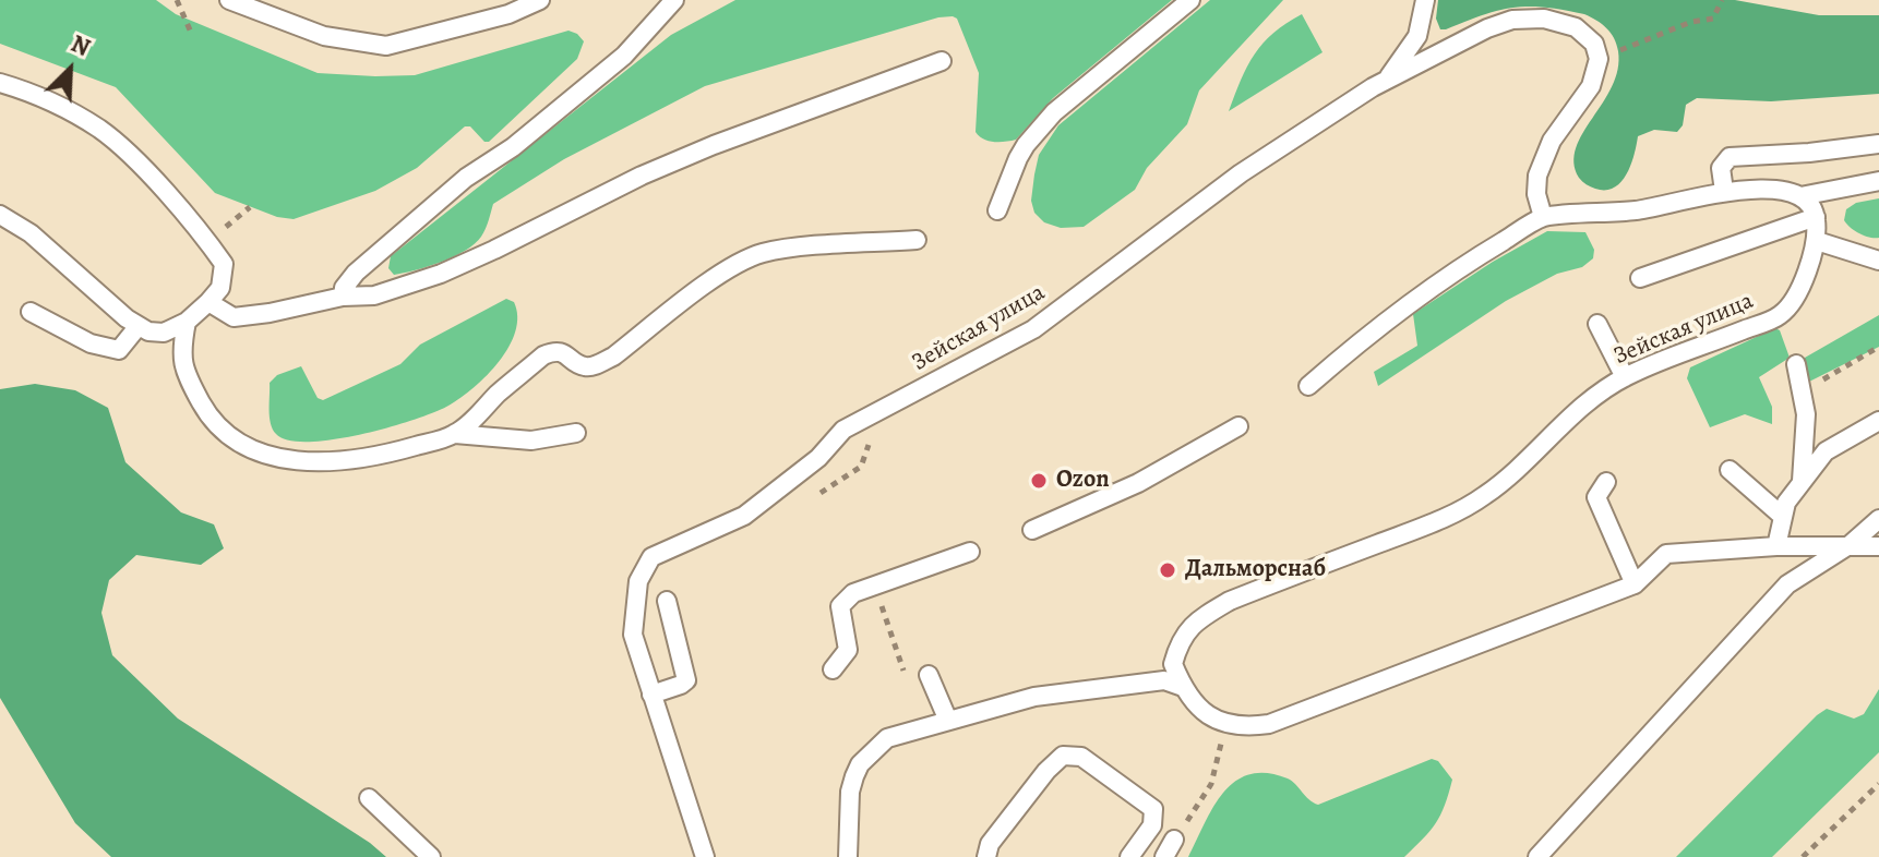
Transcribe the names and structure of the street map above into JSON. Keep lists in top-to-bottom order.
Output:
{
  "streets": {
    "lane": ["Зейская улица"]
  },
  "places": ["Ozon", "Дальморснаб"],
  "north": "top right"
}
